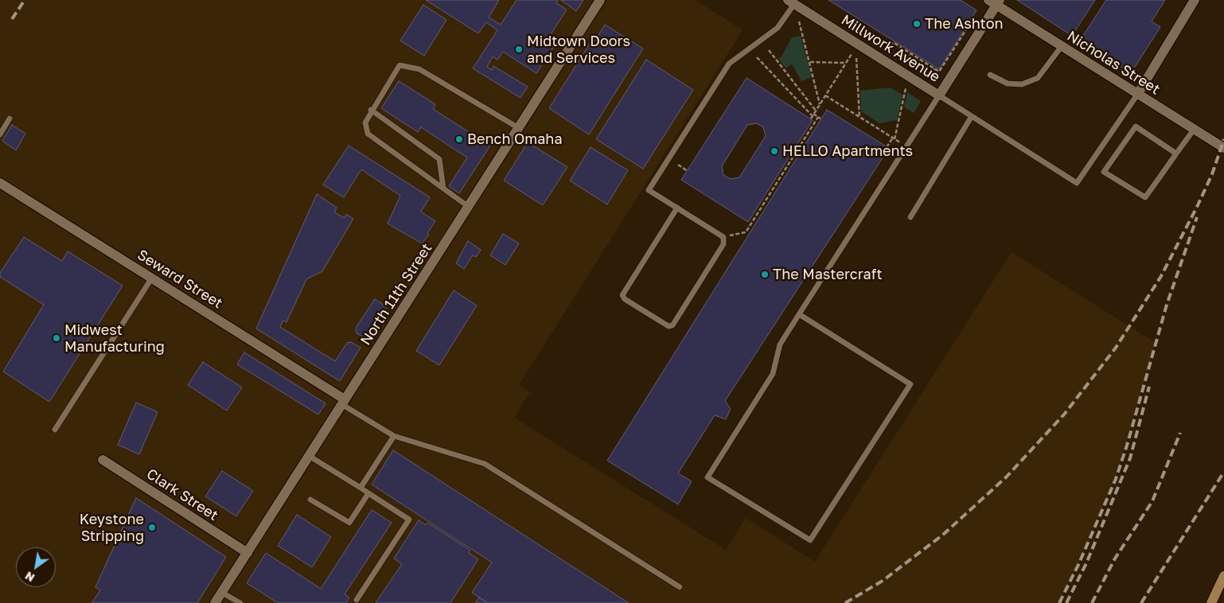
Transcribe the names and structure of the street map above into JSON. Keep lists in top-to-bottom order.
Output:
{
  "streets": {
    "street": [
      "Millwork Avenue",
      "Nicholas Street",
      "Seward Street",
      "North 11th Street",
      "Clark Street"
    ]
  },
  "crossings": [
    ["Seward Street", "North 11th Street"],
    ["North 11th Street", "Clark Street"]
  ],
  "places": [
    "The Ashton",
    "Midtown Doors and Services",
    "Bench Omaha",
    "HELLO Apartments",
    "The Mastercraft",
    "Midwest Manufacturing",
    "Keystone Stripping"
  ],
  "north": "bottom left"
}
